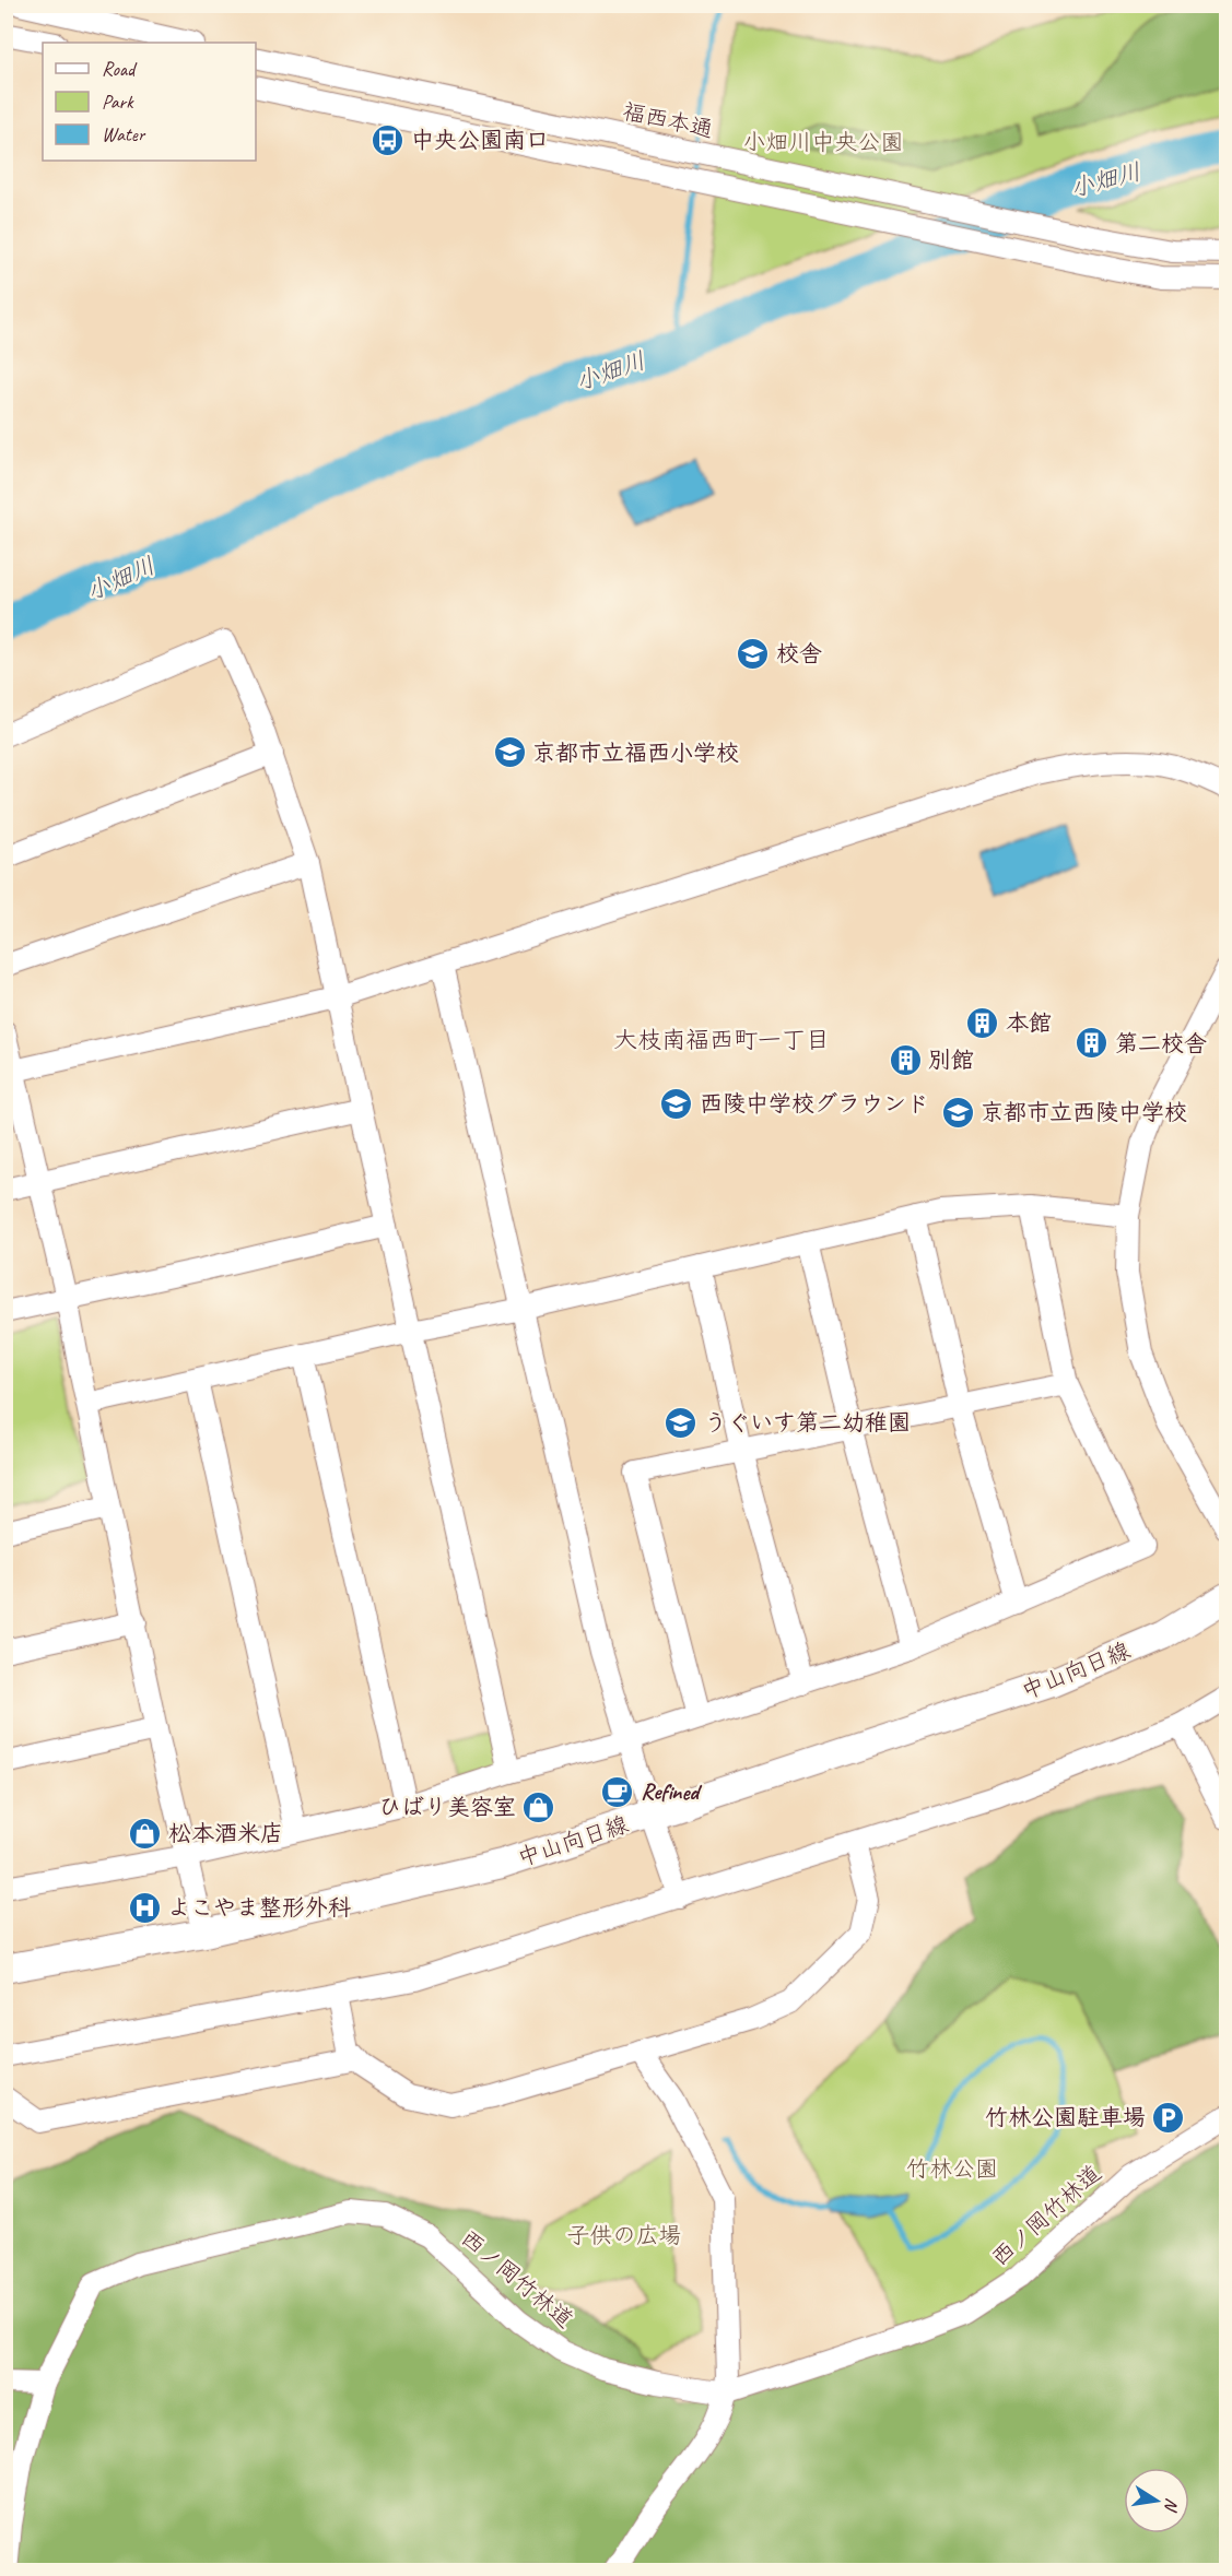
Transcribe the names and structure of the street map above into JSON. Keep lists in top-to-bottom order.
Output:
{
  "streets": {
    "main road": ["中山向日線"],
    "street": ["福西本通", "西ノ岡竹林道"]
  },
  "districts": ["大枝南福西町一丁目"],
  "water": ["小畑川"],
  "parks": ["小畑川中央公園", "竹林公園", "子供の広場"],
  "places": {
    "bus stop": ["中央公園南口"],
    "school or university": [
      "校舎",
      "京都市立福西小学校",
      "西陵中学校グラウンド",
      "京都市立西陵中学校",
      "うぐいす第二幼稚園"
    ],
    "building": ["本館", "第二校舎", "別館"],
    "cafe": ["Refined"],
    "shop": ["ひばり美容室", "松本酒米店"],
    "hospital": ["よこやま整形外科"],
    "parking": ["竹林公園駐車場"]
  },
  "legend": ["Road", "Park", "Water"],
  "north": "right"
}
